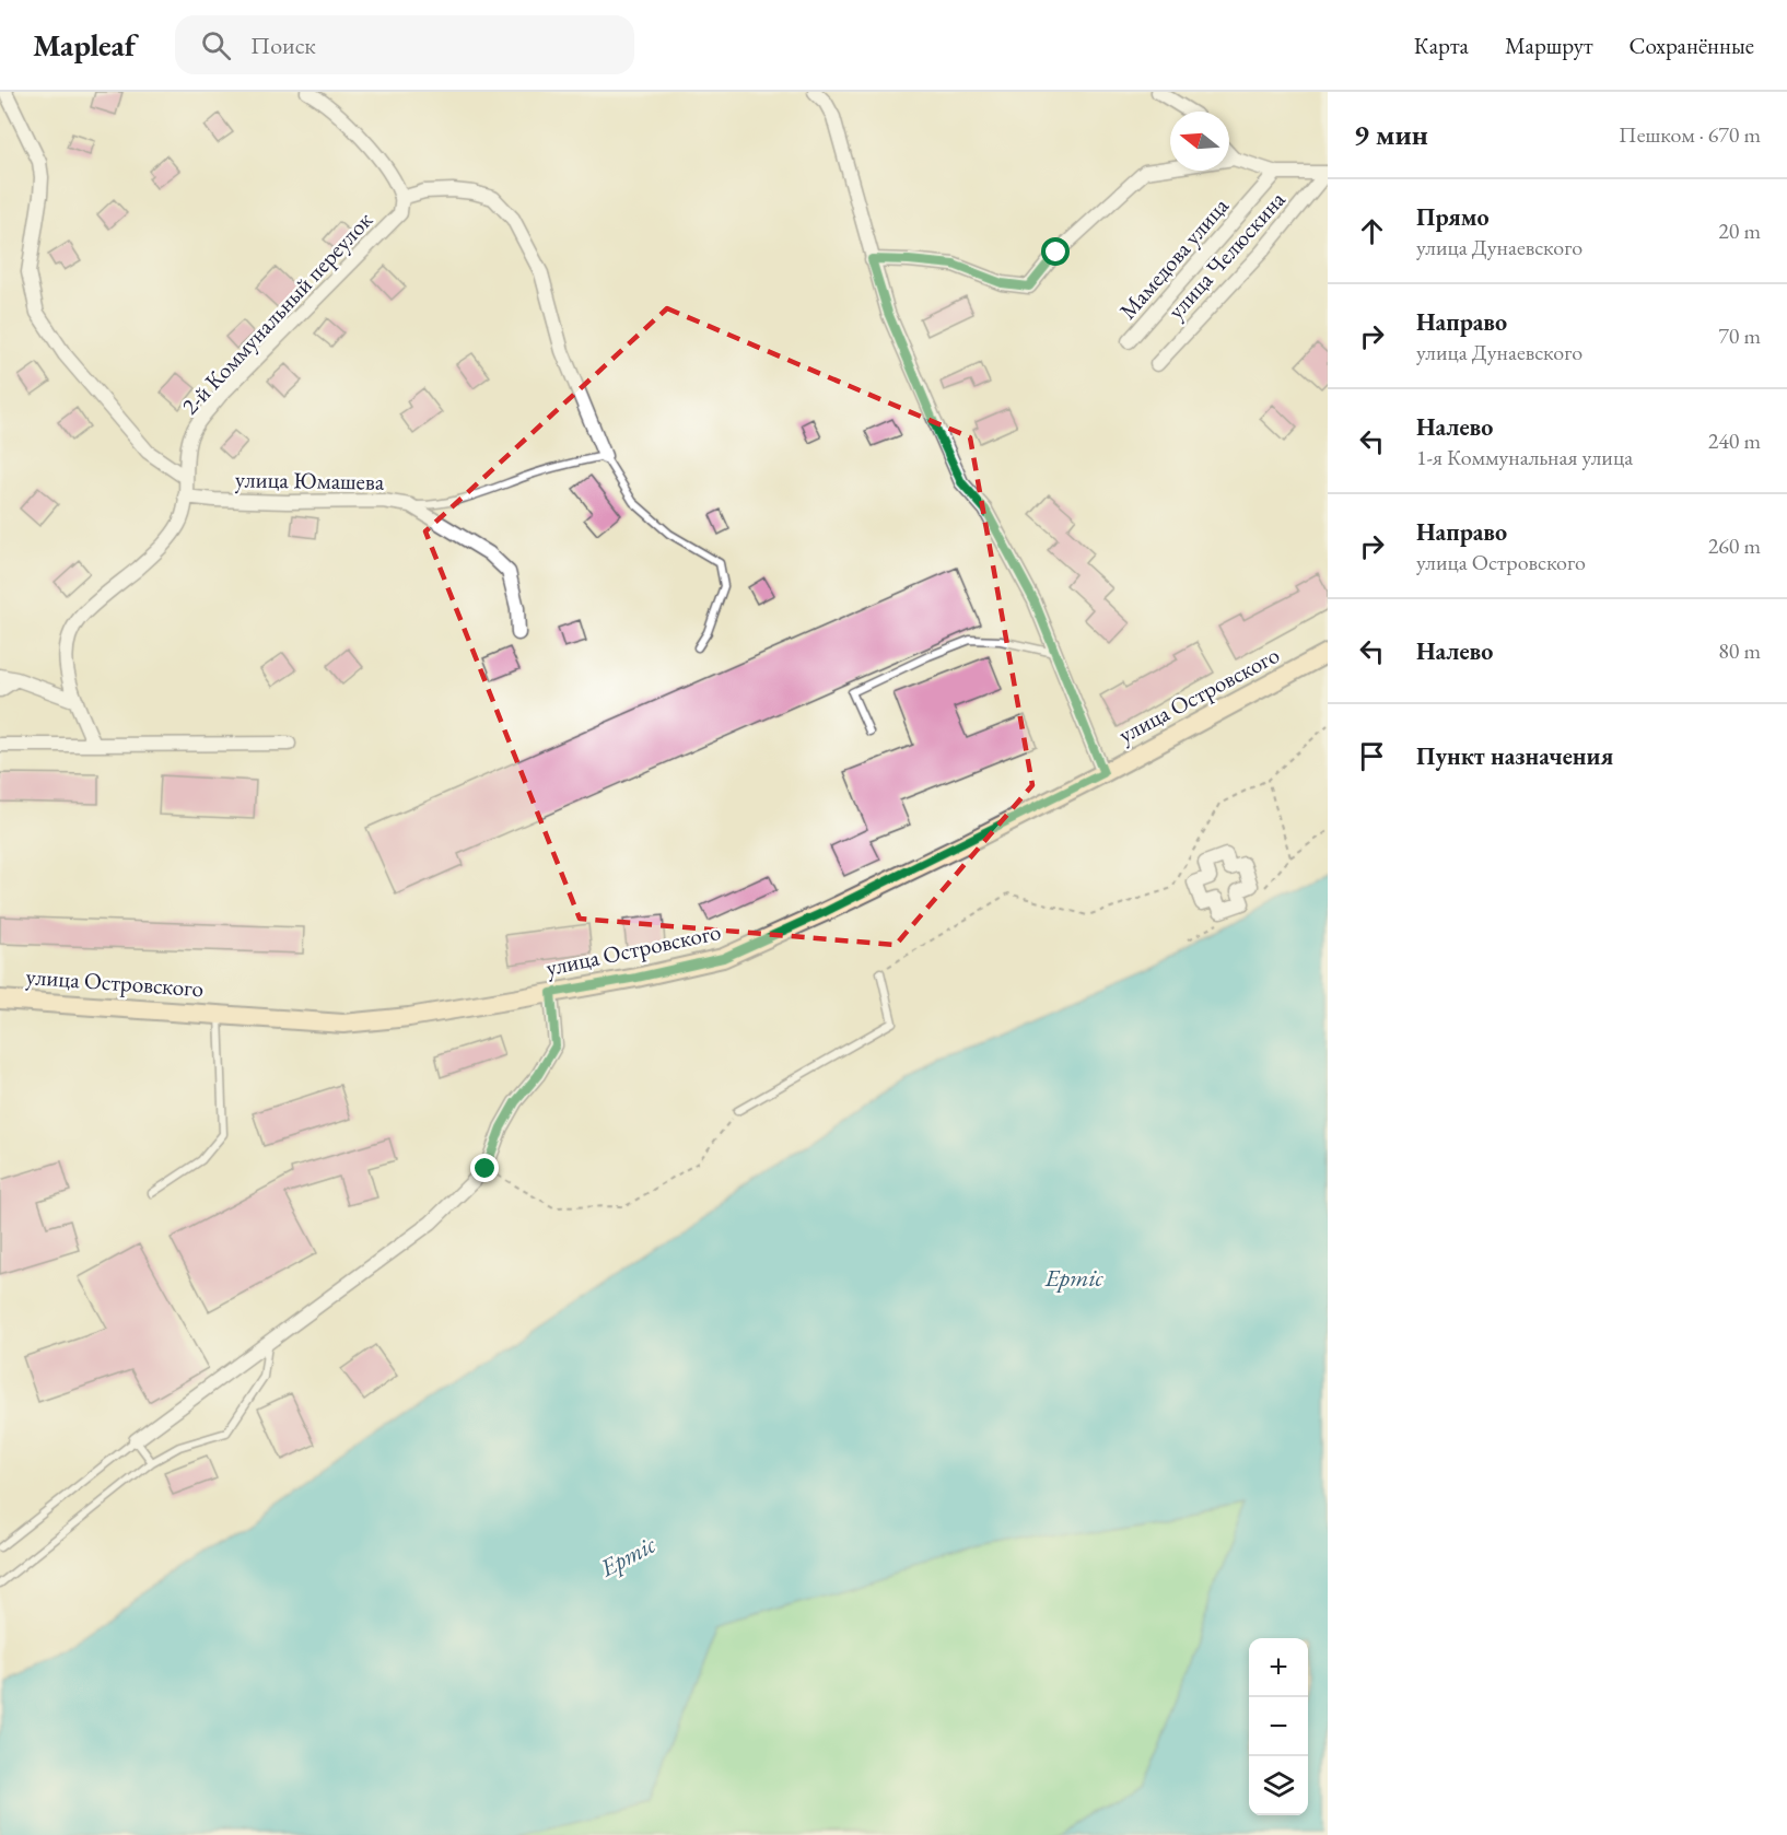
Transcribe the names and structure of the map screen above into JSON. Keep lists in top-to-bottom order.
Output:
{
  "streets": {
    "main road": ["улица Островского"],
    "street": [
      "улица Челюскина",
      "Мамедова улица",
      "2-й Коммунальный переулок",
      "улица Юмашева"
    ]
  },
  "crossings": [
    ["2-й Коммунальный переулок", "улица Юмашева"]
  ],
  "water": ["Ертіс"],
  "north": "left",
  "page": {
    "header": "Mapleaf",
    "search": "Поиск",
    "nav": ["Карта", "Маршрут", "Сохранённые"],
    "heading": ["9 мин", "Пешком · 670 m"],
    "list": [
      ["Прямо", "улица Дунаевского", "20 m"],
      ["Направо", "улица Дунаевского", "70 m"],
      ["Налево", "1-я Коммунальная улица", "240 m"],
      ["Направо", "улица Островского", "260 m"],
      ["Налево", "80 m"],
      "Пункт назначения"
    ],
    "map_buttons": ["+", "−"]
  }
}
